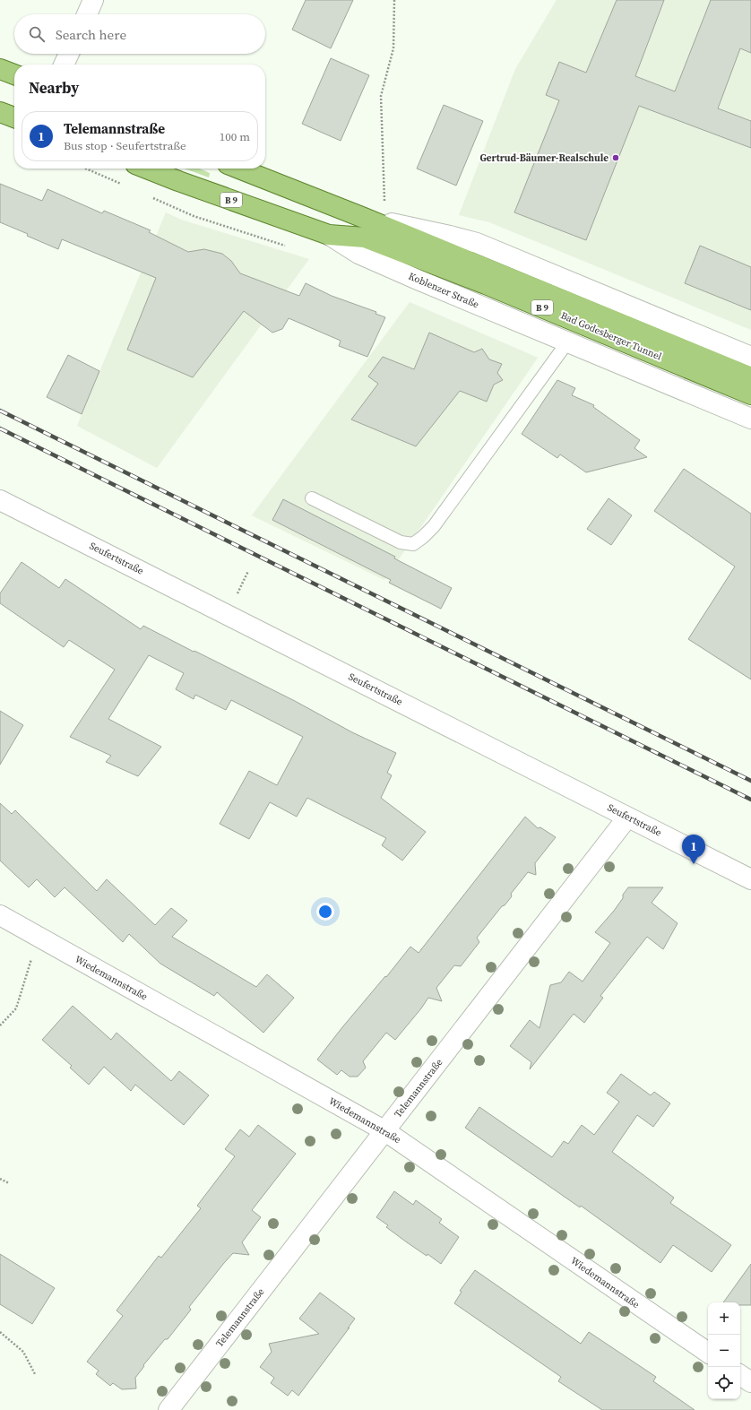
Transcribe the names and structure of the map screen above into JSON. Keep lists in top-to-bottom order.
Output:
{
  "streets": {
    "main road": ["B 9", "Koblenzer Straße", "Bad Godesberger Tunnel"],
    "street": ["Seufertstraße", "Wiedemannstraße", "Telemannstraße"]
  },
  "crossings": [
    ["B 9", "Bad Godesberger Tunnel"],
    ["Koblenzer Straße", "Bad Godesberger Tunnel"],
    ["Seufertstraße", "Telemannstraße"],
    ["Wiedemannstraße", "Telemannstraße"]
  ],
  "places": ["Gertrud-Bäumer-Realschule"],
  "page": {
    "search": "Search here",
    "heading": "Nearby",
    "list": [
      {
        "mark": "1",
        "name": "Telemannstraße",
        "note": "Bus stop · Seufertstraße",
        "value": "100 m"
      }
    ],
    "pins": "1",
    "map_buttons": ["+", "−"]
  }
}
